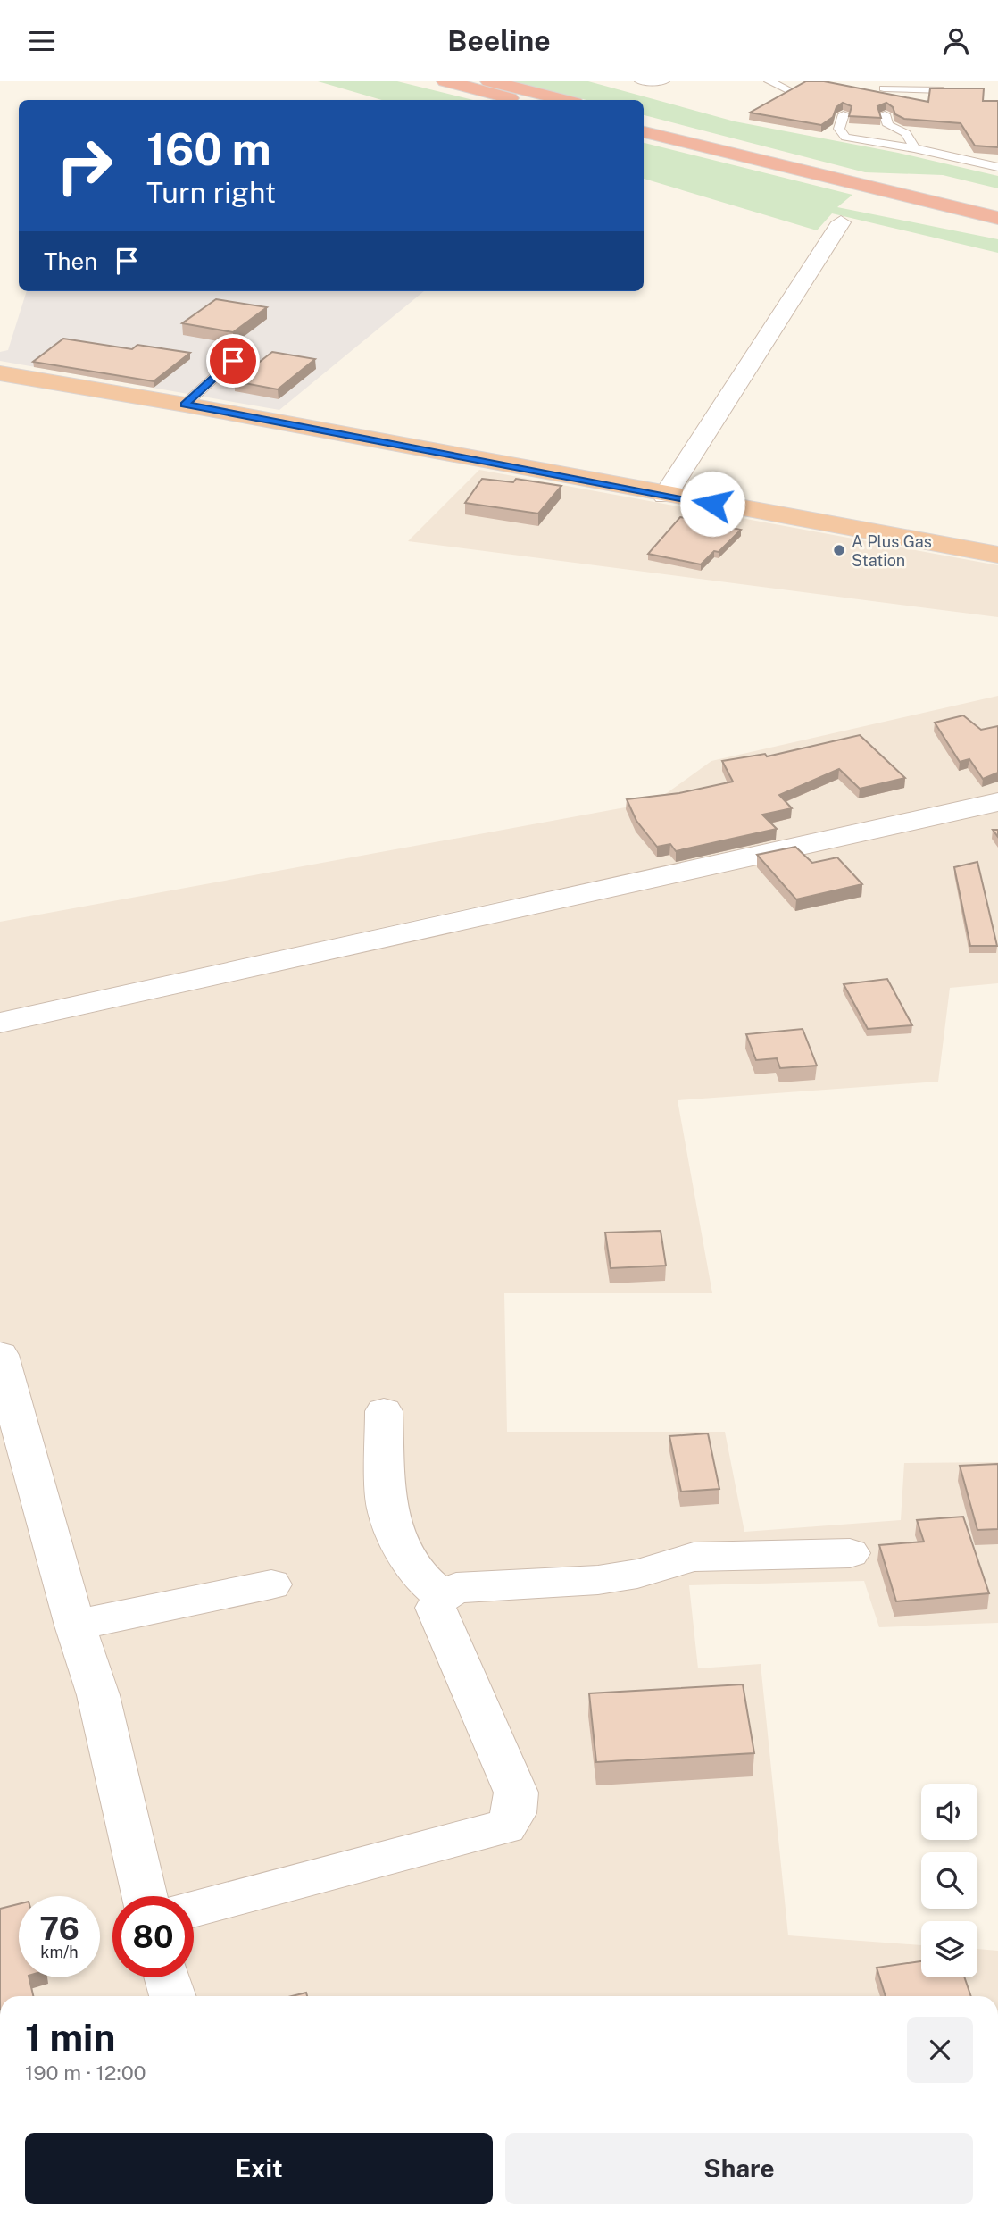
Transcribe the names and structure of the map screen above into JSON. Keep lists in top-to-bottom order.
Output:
{
  "places": ["A Plus Gas Station"],
  "page": {
    "header": "Beeline",
    "turn": ["160 m", "Turn right"],
    "then": "Then",
    "speed": "76 km/h",
    "limit": "80",
    "heading": ["1 min", "190 m · 12:00"],
    "buttons": ["Exit", "Share"]
  }
}
